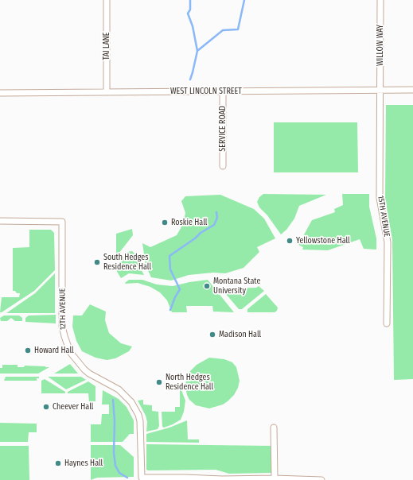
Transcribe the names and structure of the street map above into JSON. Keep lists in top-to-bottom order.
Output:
{
  "streets": {
    "street": [
      "WILLOW WAY",
      "TAI LANE",
      "WEST LINCOLN STREET",
      "SERVICE ROAD",
      "15TH AVENUE",
      "12TH AVENUE"
    ]
  },
  "crossings": [
    ["WILLOW WAY", "WEST LINCOLN STREET"],
    ["WILLOW WAY", "15TH AVENUE"],
    ["TAI LANE", "WEST LINCOLN STREET"],
    ["WEST LINCOLN STREET", "SERVICE ROAD"],
    ["WEST LINCOLN STREET", "15TH AVENUE"]
  ],
  "places": [
    "Roskie Hall",
    "Yellowstone Hall",
    "South Hedges Residence Hall",
    "Montana State University",
    "Madison Hall",
    "Howard Hall",
    "North Hedges Residence Hall",
    "Cheever Hall",
    "Haynes Hall"
  ]
}
